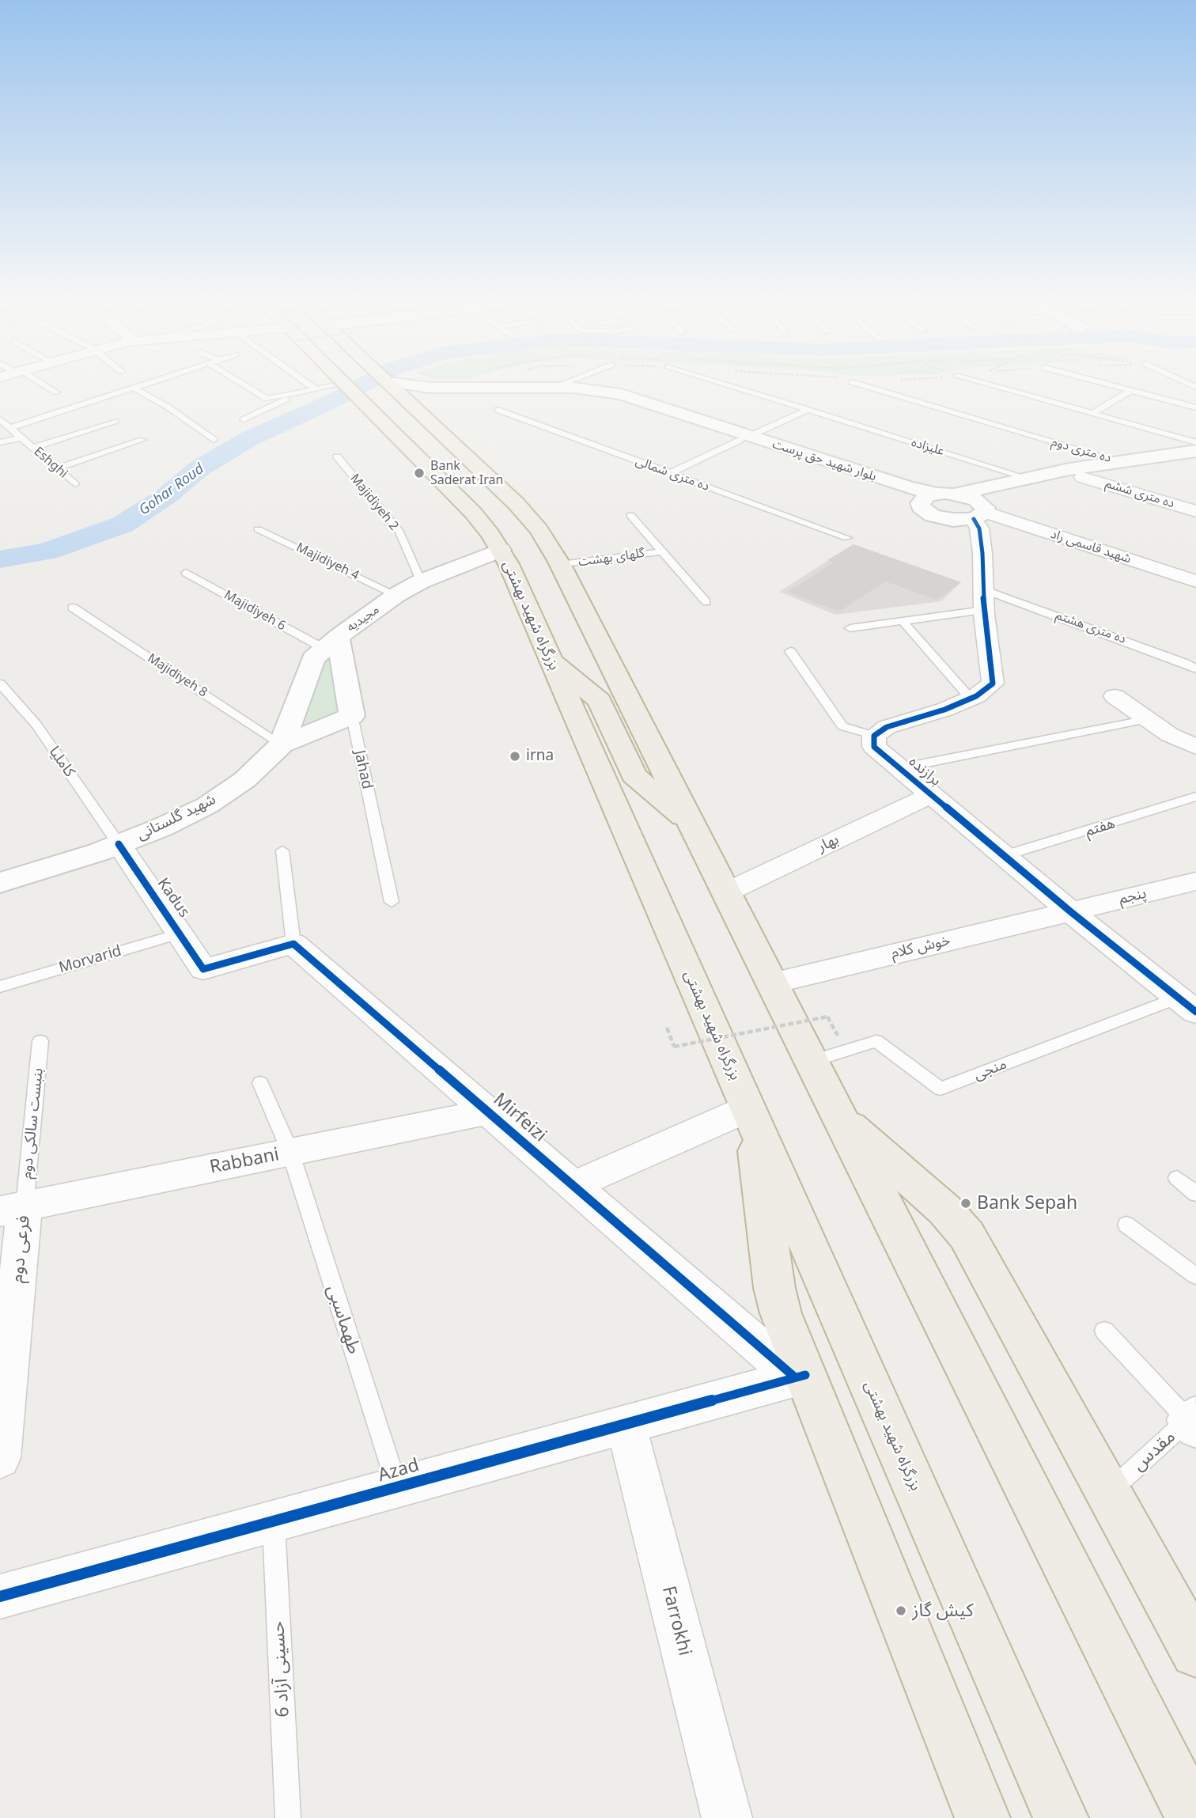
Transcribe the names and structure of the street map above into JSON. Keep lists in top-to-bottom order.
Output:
{
  "streets": {
    "highway": ["بزرگراه شهید بهشتی"],
    "street": [
      "بلوار شهید حق پرست",
      "ده متری ششم",
      "شهید قاسمی راد",
      "مجیدیه",
      "Jahad",
      "برازنده",
      "شهید گلستانی",
      "بهار",
      "پنجم",
      "Kadus",
      "خوش کلام",
      "Mirfeizi",
      "Rabbani",
      "فرعی دوم",
      "Azad",
      "Farrokhi"
    ],
    "lane": [
      "علیزاده",
      "ده متری دوم",
      "Eshghi",
      "ده متری شمالی",
      "Majidiyeh 2",
      "گلهای بهشت",
      "Majidiyeh 4",
      "Majidiyeh 6",
      "ده متری هشتم",
      "Majidiyeh 8",
      "کاملیا",
      "هفتم",
      "Morvarid",
      "منجی",
      "بنبست سالکی دوم",
      "طهماسبی",
      "مقدس",
      "حسینی آزاد 6"
    ]
  },
  "crossings": [
    ["Majidiyeh 2", "مجیدیه"],
    ["Majidiyeh 4", "مجیدیه"],
    ["Majidiyeh 6", "مجیدیه"],
    ["Majidiyeh 6", "Jahad"],
    ["بزرگراه شهید بهشتی", "مجیدیه"],
    ["مجیدیه", "Majidiyeh 8"],
    ["مجیدیه", "Jahad"],
    ["مجیدیه", "شهید گلستانی"],
    ["Majidiyeh 8", "شهید گلستانی"],
    ["کاملیا", "شهید گلستانی"],
    ["کاملیا", "Kadus"],
    ["برازنده", "هفتم"],
    ["برازنده", "بهار"],
    ["برازنده", "پنجم"],
    ["برازنده", "خوش کلام"],
    ["برازنده", "منجی"],
    ["شهید گلستانی", "Kadus"],
    ["پنجم", "خوش کلام"],
    ["Kadus", "Morvarid"],
    ["Kadus", "Mirfeizi"],
    ["Mirfeizi", "Rabbani"],
    ["Mirfeizi", "Azad"],
    ["بنبست سالکی دوم", "Rabbani"],
    ["بنبست سالکی دوم", "فرعی دوم"],
    ["Rabbani", "فرعی دوم"],
    ["Rabbani", "طهماسبی"],
    ["طهماسبی", "Azad"],
    ["Azad", "Farrokhi"],
    ["Azad", "حسینی آزاد 6"]
  ],
  "water": ["Gohar Roud"],
  "places": [
    "Bank Saderat Iran",
    "irna",
    "Bank Sepah",
    "كيش گاز"
  ]
}
